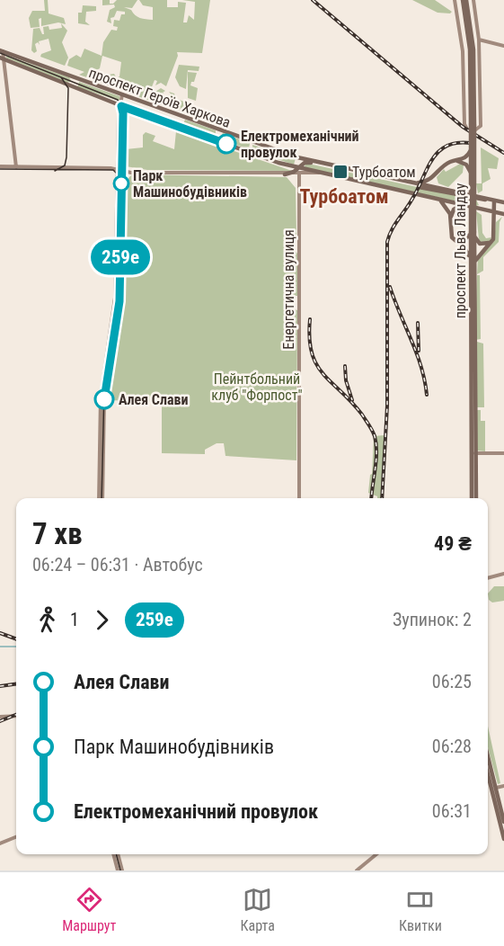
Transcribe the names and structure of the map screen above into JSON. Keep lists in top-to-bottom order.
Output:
{
  "streets": {
    "main road": ["проспект Героїв Харкова", "проспект Льва Ландау", "Енергетична вулиця"]
  },
  "districts": ["Турбоатом"],
  "parks": ["Пейнтбольний клуб \"Форпост\""],
  "places": {
    "other": ["Електромеханічний провулок", "Парк Машинобудівників", "Aлея Слави"],
    "transit": ["Турбоатом"]
  },
  "lines": ["bus line 259е"],
  "page": {
    "on_map": "259е",
    "heading": ["7 хв", "06:24 – 06:31 · Автобус", "49 ₴"],
    "legs": ["1", "259е", "Зупинок: 2"],
    "list": [
      {
        "name": "Aлея Слави",
        "value": "06:25"
      },
      {
        "name": "Парк Машинобудівників",
        "value": "06:28"
      },
      {
        "name": "Електромеханічний провулок",
        "value": "06:31"
      }
    ],
    "tabs": ["Маршрут", "Карта", "Квитки"]
  }
}
